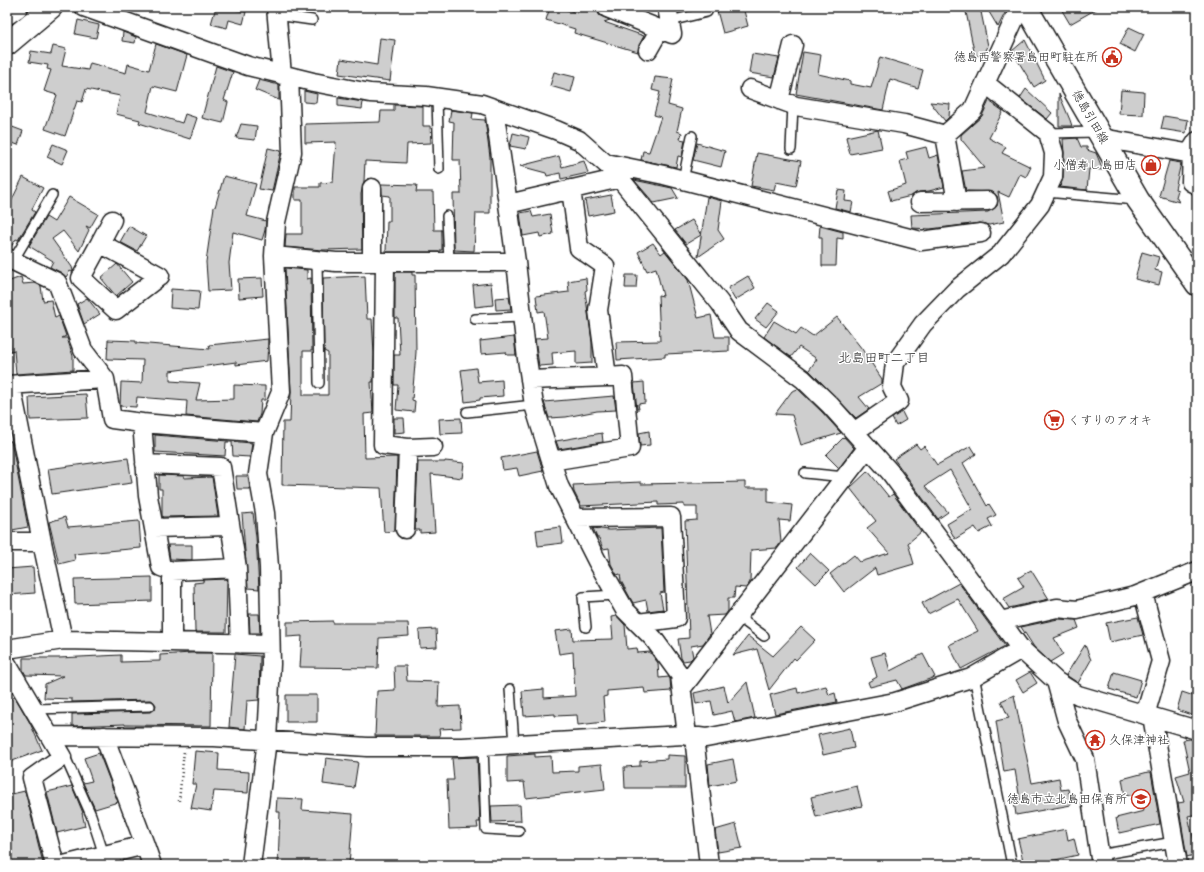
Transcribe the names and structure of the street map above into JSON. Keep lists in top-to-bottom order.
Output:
{
  "streets": {
    "main road": ["徳島引田線"]
  },
  "districts": ["北島田町二丁目"],
  "places": {
    "public building": ["徳島西警察署島田町駐在所"],
    "shop": ["小僧寿し島田店"],
    "supermarket": ["くすりのアオキ"],
    "temple": ["久保津神社"],
    "school or university": ["徳島市立北島田保育所"]
  }
}
